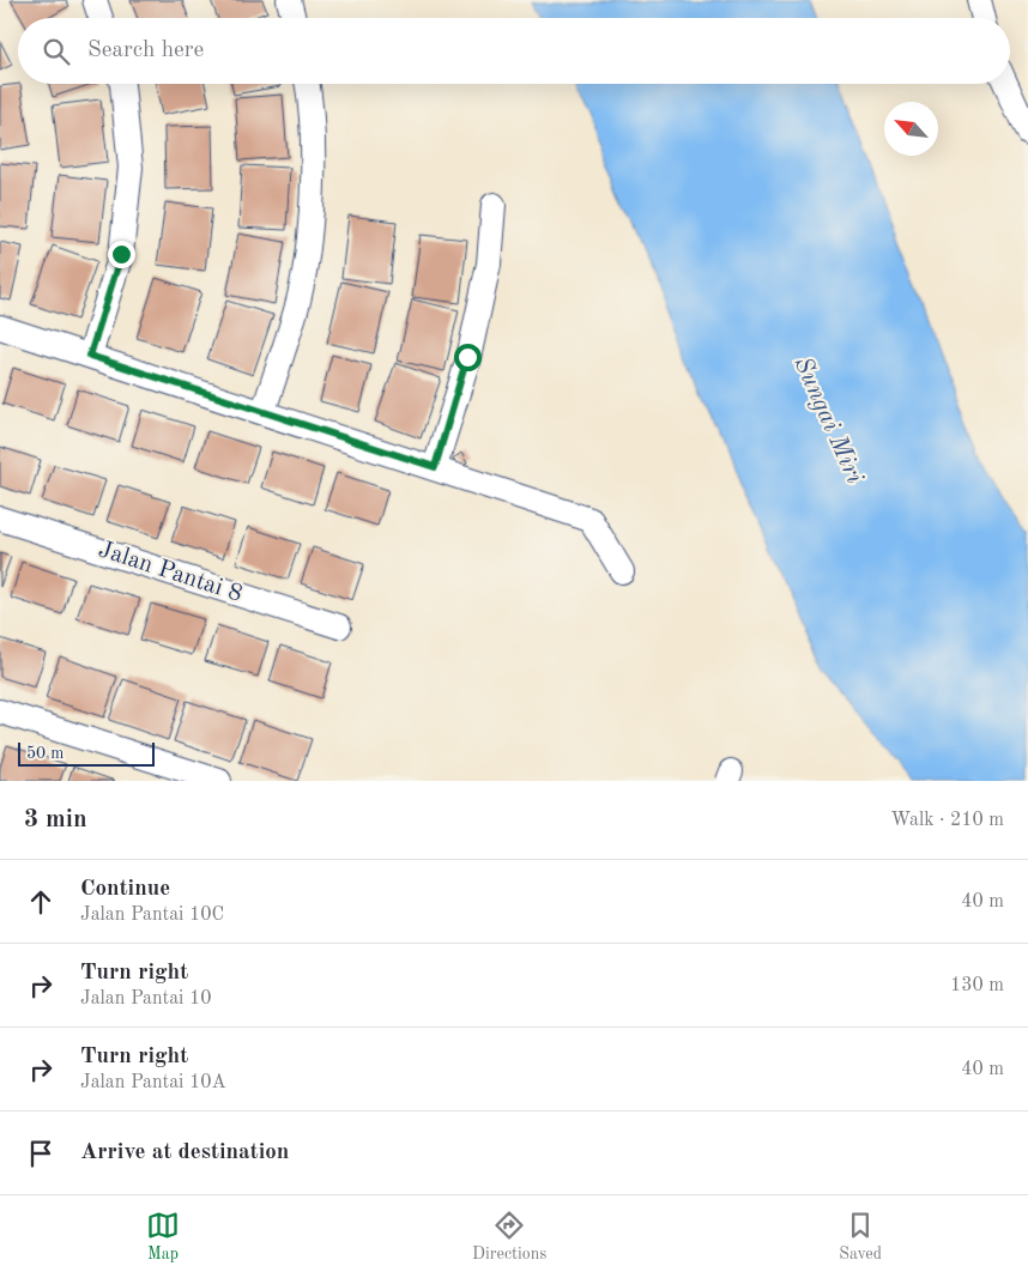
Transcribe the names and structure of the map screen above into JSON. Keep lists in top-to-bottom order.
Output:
{
  "streets": {
    "street": ["Jalan Pantai 8"]
  },
  "water": ["Sungai Miri"],
  "scale_bar": "50 m",
  "north": "top left",
  "page": {
    "search": "Search here",
    "scale": "50 m",
    "heading": ["3 min", "Walk · 210 m"],
    "list": [
      ["Continue", "Jalan Pantai 10C", "40 m"],
      ["Turn right", "Jalan Pantai 10", "130 m"],
      ["Turn right", "Jalan Pantai 10A", "40 m"],
      "Arrive at destination"
    ],
    "nav": ["Map", "Directions", "Saved"]
  }
}
